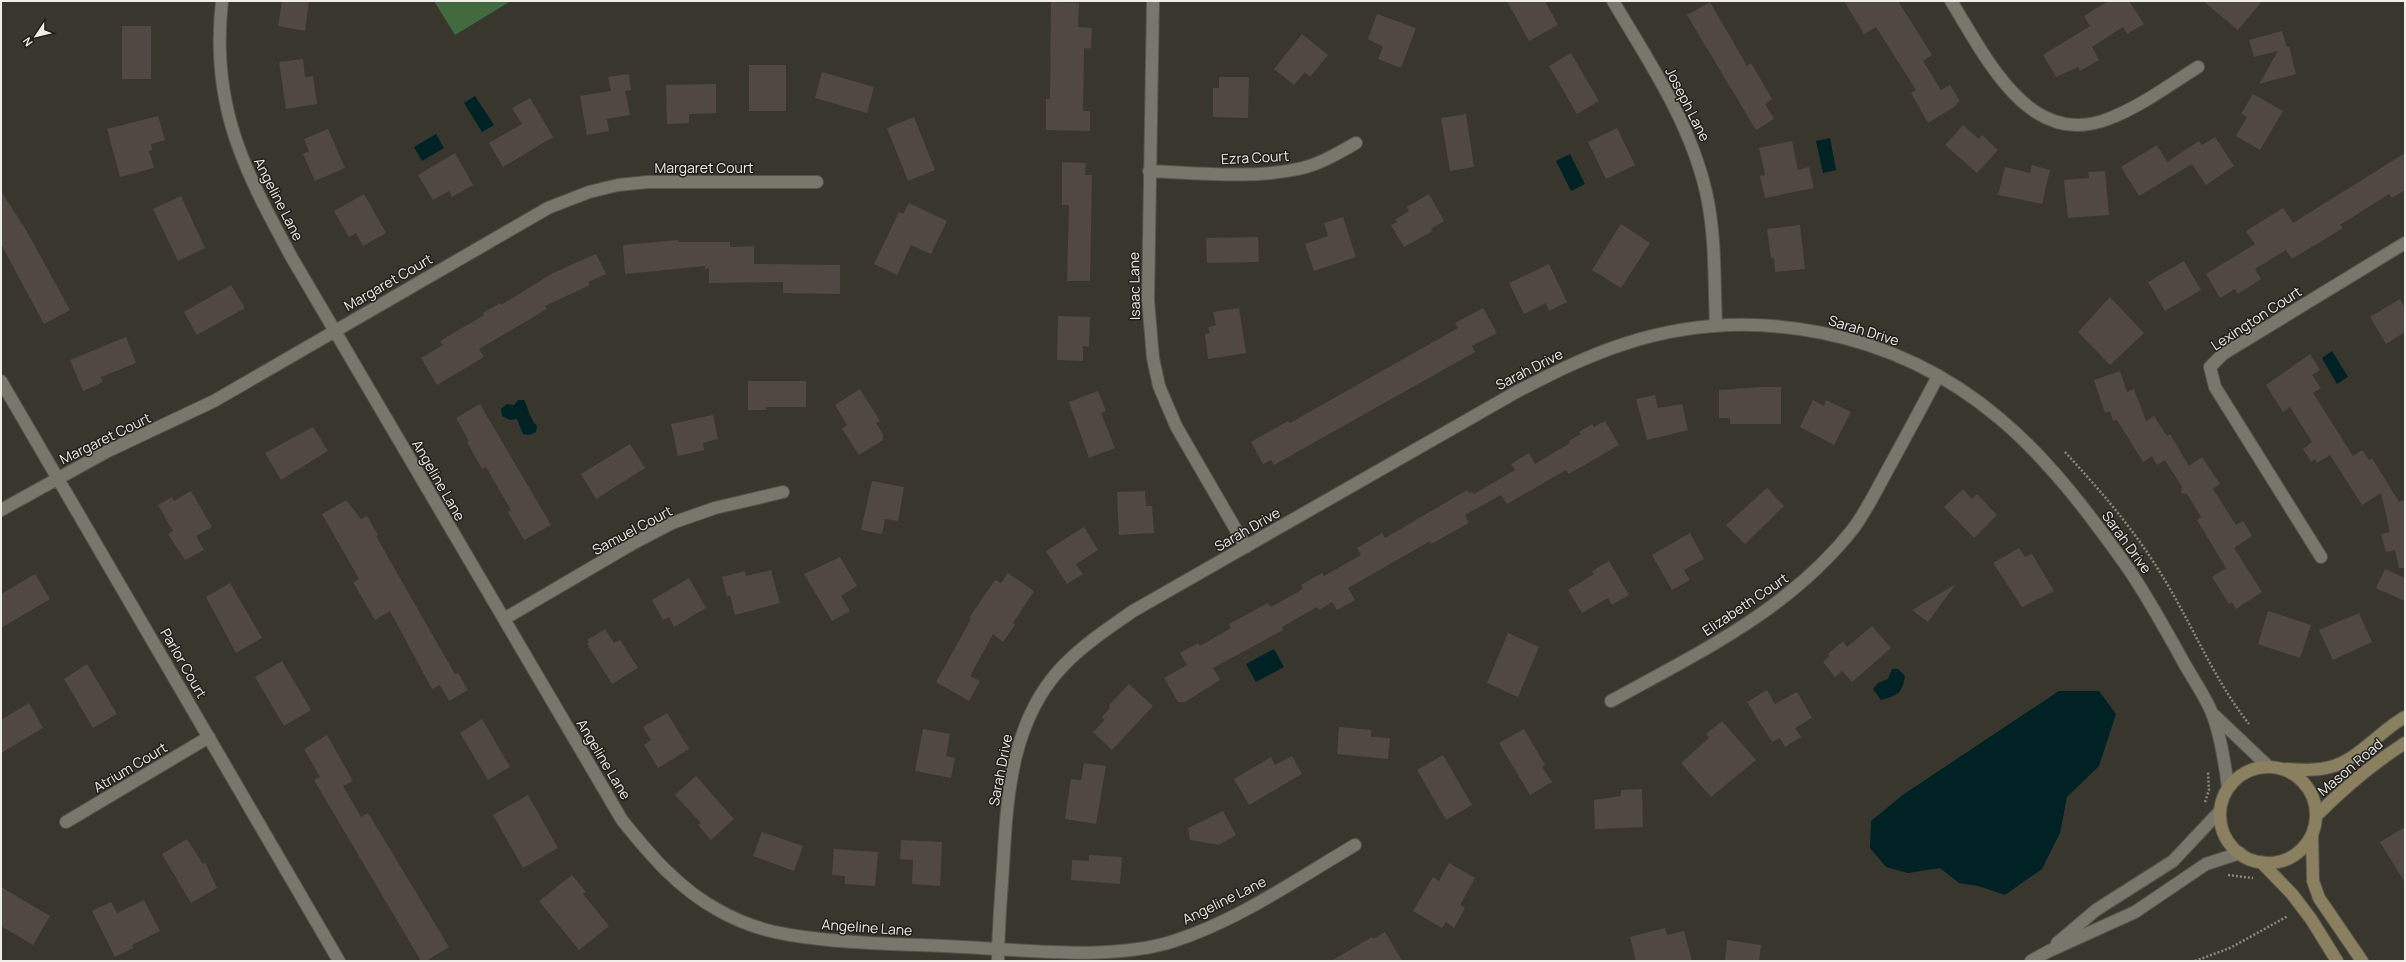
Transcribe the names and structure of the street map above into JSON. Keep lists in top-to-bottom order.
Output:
{
  "streets": {
    "main road": ["Mason Road"],
    "street": [
      "Joseph Lane",
      "Ezra Court",
      "Margaret Court",
      "Angeline Lane",
      "Isaac Lane",
      "Lexington Court",
      "Sarah Drive",
      "Samuel Court",
      "Elizabeth Court",
      "Parlor Court",
      "Atrium Court"
    ]
  },
  "crossings": [
    ["Joseph Lane", "Sarah Drive"],
    ["Ezra Court", "Isaac Lane"],
    ["Margaret Court", "Angeline Lane"],
    ["Margaret Court", "Parlor Court"],
    ["Angeline Lane", "Sarah Drive"],
    ["Angeline Lane", "Samuel Court"],
    ["Isaac Lane", "Sarah Drive"],
    ["Sarah Drive", "Elizabeth Court"],
    ["Sarah Drive", "Mason Road"],
    ["Parlor Court", "Atrium Court"]
  ],
  "north": "bottom left"
}
